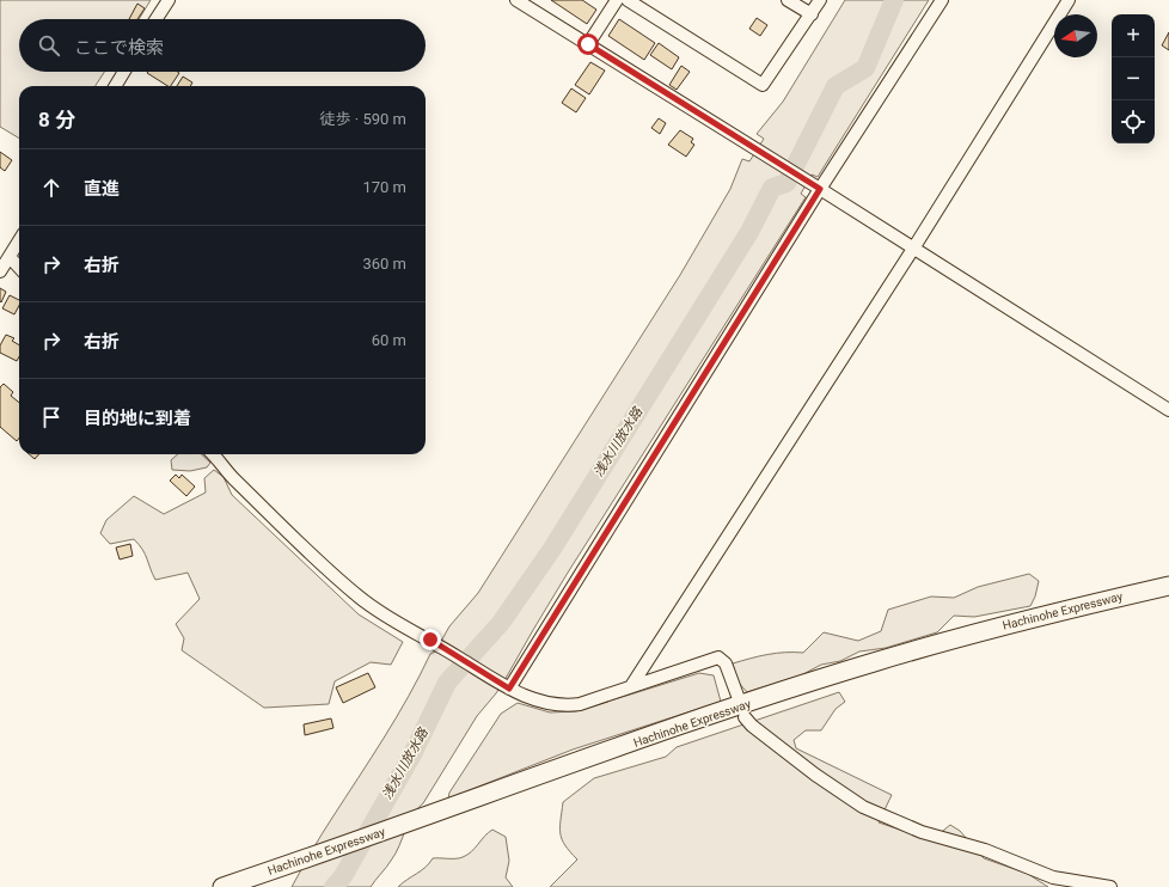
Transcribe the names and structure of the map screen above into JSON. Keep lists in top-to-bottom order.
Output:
{
  "streets": {
    "highway": ["Hachinohe Expressway"]
  },
  "water": ["浅水川放水路"],
  "north": "left",
  "page": {
    "map_buttons": ["+", "−"],
    "search": "ここで検索",
    "heading": ["8 分", "徒歩 · 590 m"],
    "list": [
      ["直進", "170 m"],
      ["右折", "360 m"],
      ["右折", "60 m"],
      "目的地に到着"
    ]
  }
}
